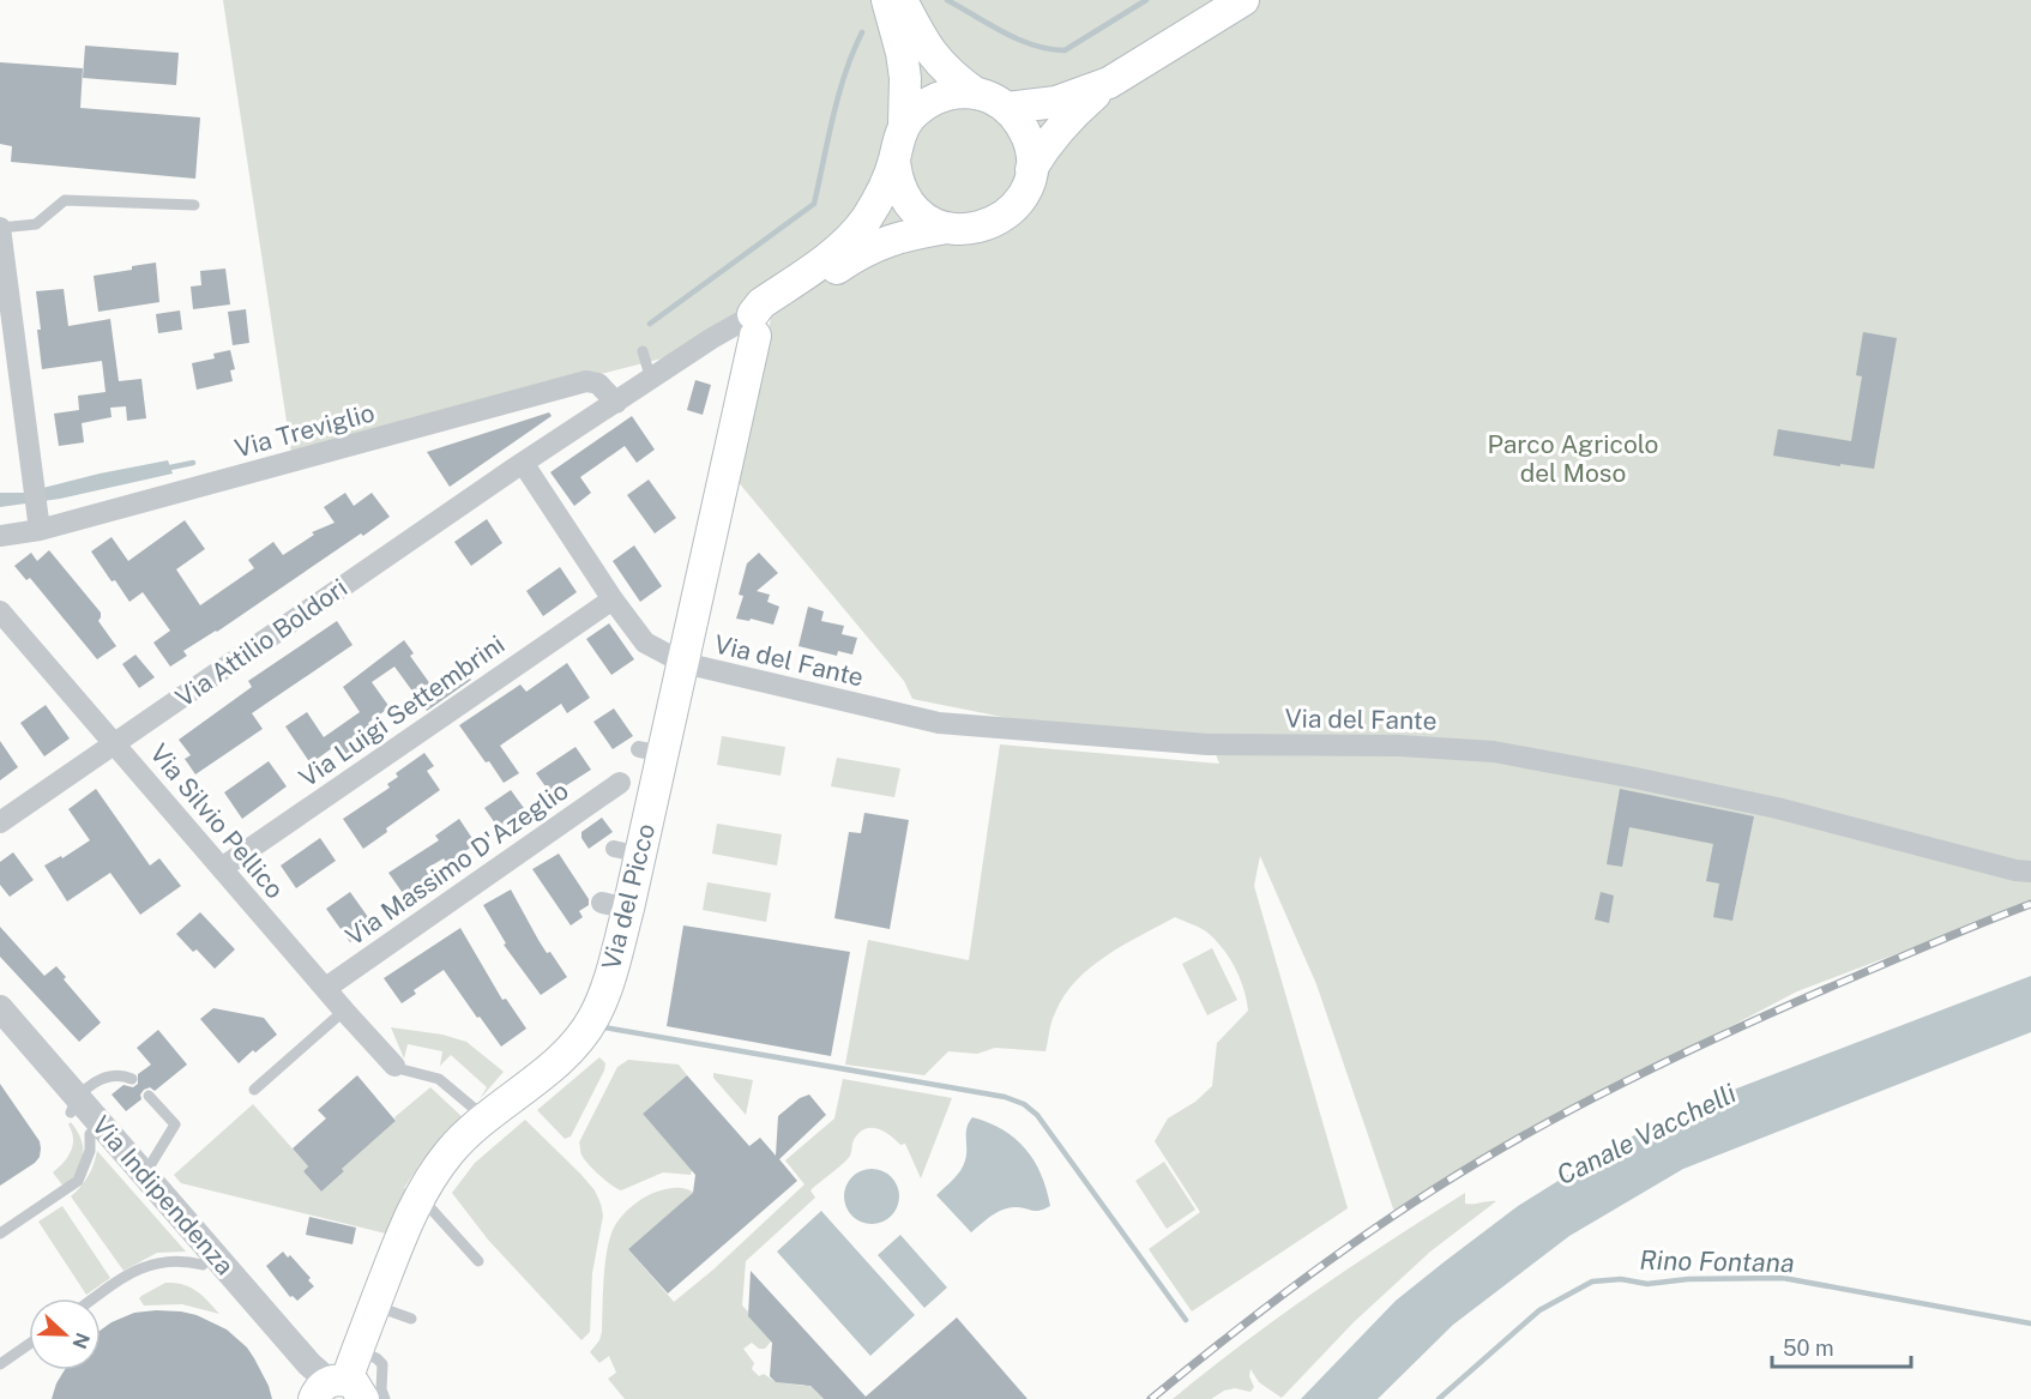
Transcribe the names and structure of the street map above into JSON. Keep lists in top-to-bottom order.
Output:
{
  "streets": {
    "main road": ["Via Attilio Boldori", "Via del Picco"],
    "street": [
      "Via Treviglio",
      "Via del Fante",
      "Via Luigi Settembrini",
      "Via Silvio Pellico",
      "Via Massimo D'Azeglio",
      "Via Indipendenza"
    ]
  },
  "crossings": [
    ["Via Treviglio", "Via Attilio Boldori"],
    ["Via Attilio Boldori", "Via Silvio Pellico"],
    ["Via Attilio Boldori", "Via del Picco"],
    ["Via del Fante", "Via del Picco"],
    ["Via Luigi Settembrini", "Via Silvio Pellico"],
    ["Via Silvio Pellico", "Via Massimo D'Azeglio"],
    ["Via del Picco", "Via Indipendenza"]
  ],
  "water": ["Canale Vacchelli", "Rino Fontana"],
  "parks": ["Parco Agricolo del Moso"],
  "scale_bar": "50 m",
  "north": "right"
}
